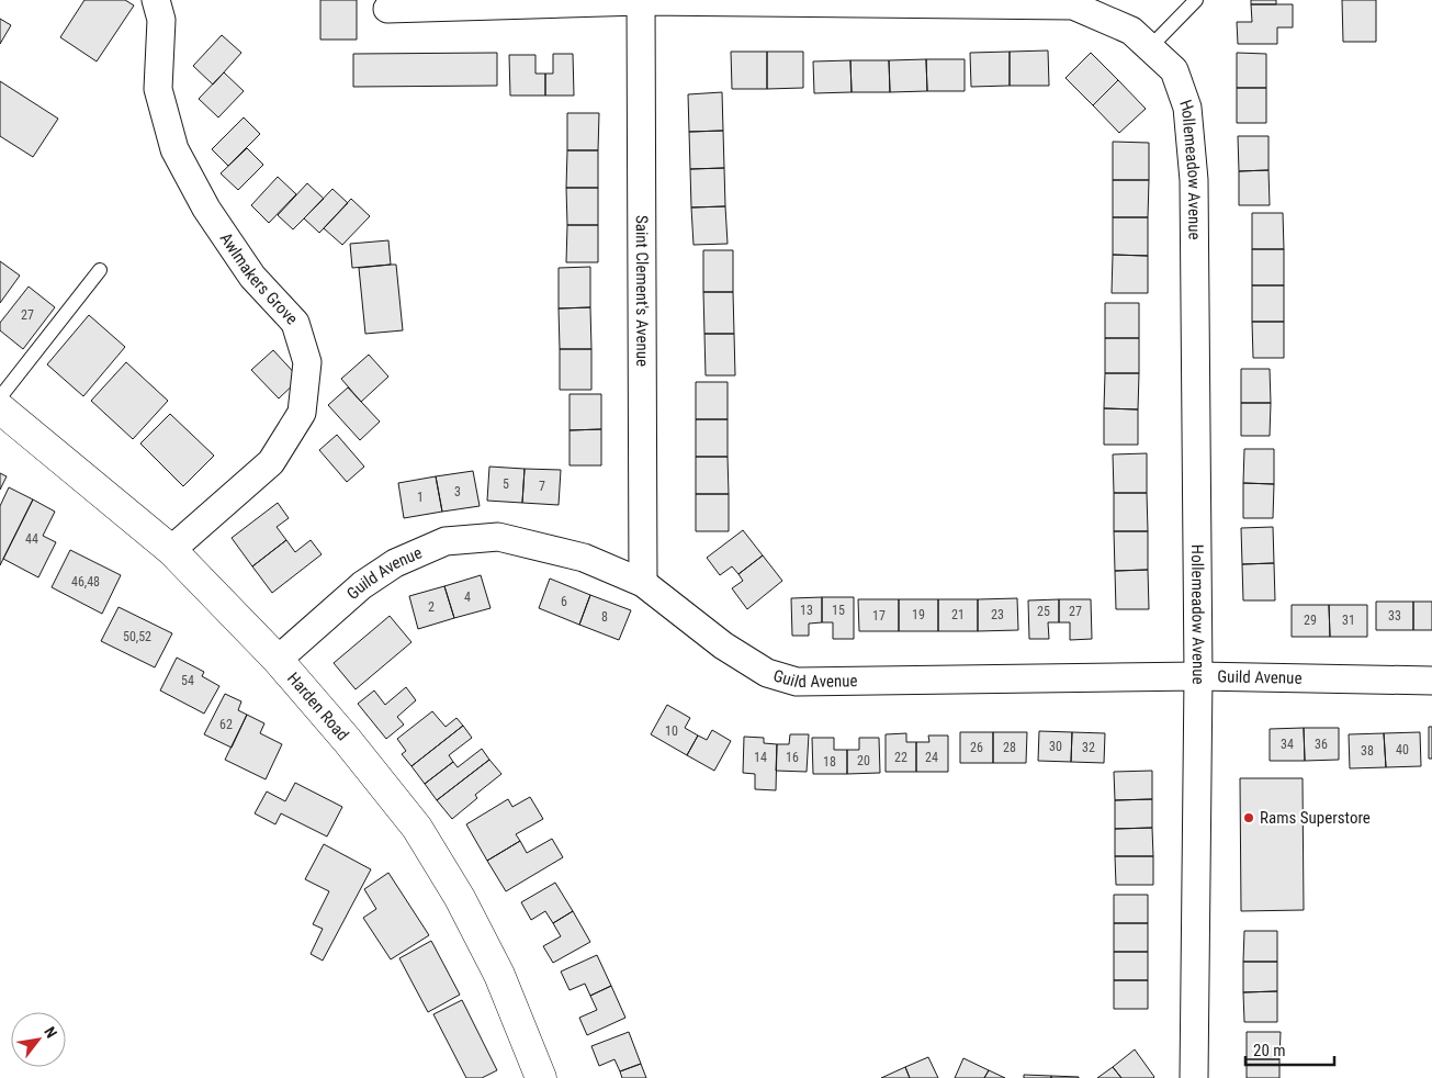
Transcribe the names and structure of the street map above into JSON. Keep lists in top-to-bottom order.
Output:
{
  "streets": {
    "street": [
      "Hollemeadow Avenue",
      "Awlmakers Grove",
      "Saint Clement's Avenue",
      "Guild Avenue",
      "Harden Road"
    ]
  },
  "crossings": [
    ["Hollemeadow Avenue", "Saint Clement's Avenue"],
    ["Hollemeadow Avenue", "Guild Avenue"],
    ["Awlmakers Grove", "Harden Road"],
    ["Saint Clement's Avenue", "Guild Avenue"],
    ["Guild Avenue", "Harden Road"]
  ],
  "places": ["Rams Superstore"],
  "house_numbers": [
    "27",
    "5",
    "7",
    "3",
    "1",
    "44",
    "46,48",
    "4",
    "6",
    "2",
    "13",
    "15",
    "25",
    "27",
    "19",
    "21",
    "23",
    "17",
    "33",
    "8",
    "29",
    "31",
    "50,52",
    "54",
    "62",
    "10",
    "34",
    "36",
    "30",
    "26",
    "28",
    "32",
    "40",
    "38",
    "14",
    "16",
    "22",
    "24",
    "20",
    "18"
  ],
  "scale_bar": "20 m",
  "north": "top right"
}
